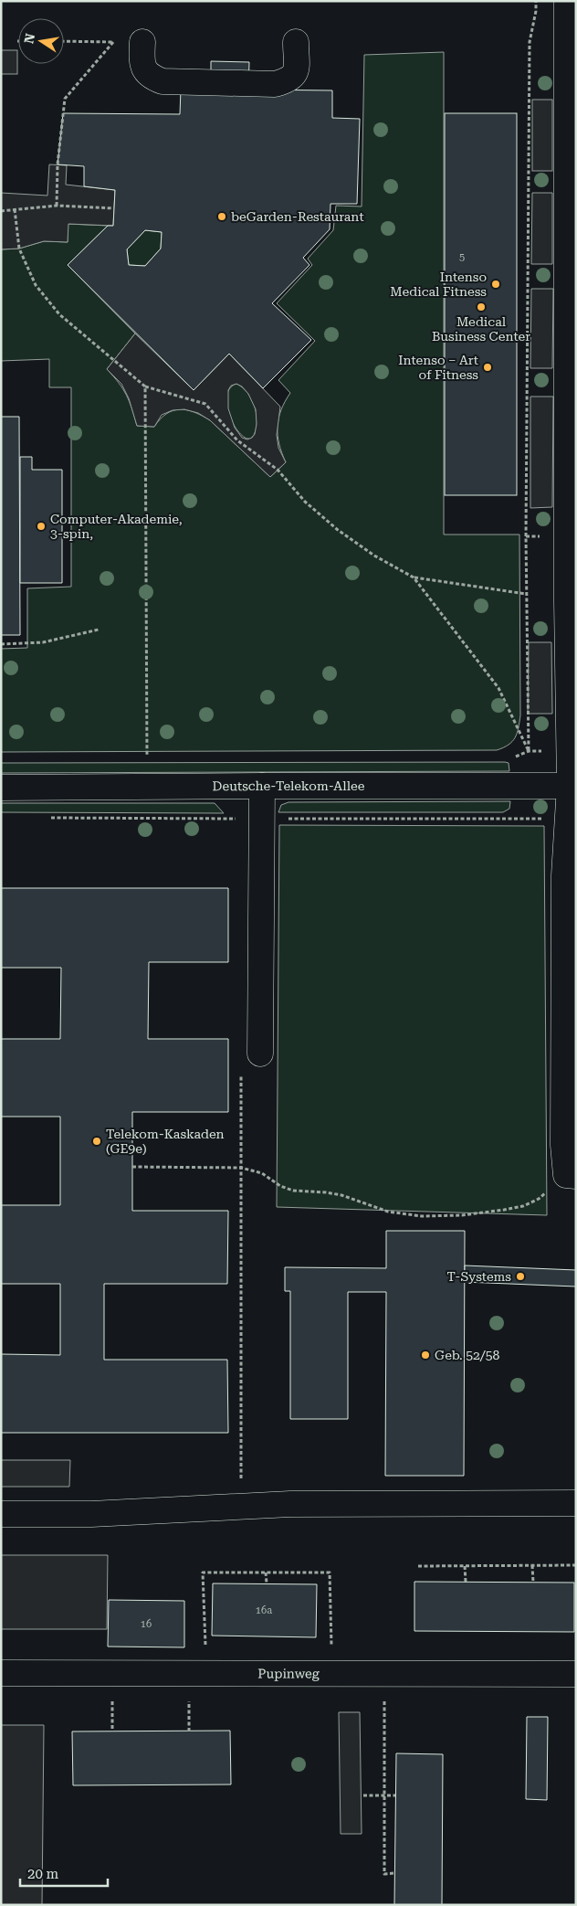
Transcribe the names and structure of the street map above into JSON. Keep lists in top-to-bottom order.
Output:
{
  "streets": {
    "street": ["Deutsche-Telekom-Allee", "Pupinweg"]
  },
  "places": [
    "beGarden-Restaurant",
    "Intenso Medical Fitness",
    "Medical Business Center",
    "Intenso – Art of Fitness",
    "Computer-Akademie, 3-spin,",
    "Telekom-Kaskaden (GE9e)",
    "T-Systems",
    "Geb. 52/58"
  ],
  "house_numbers": ["5", "16a", "16"],
  "scale_bar": "20 m",
  "north": "left"
}
